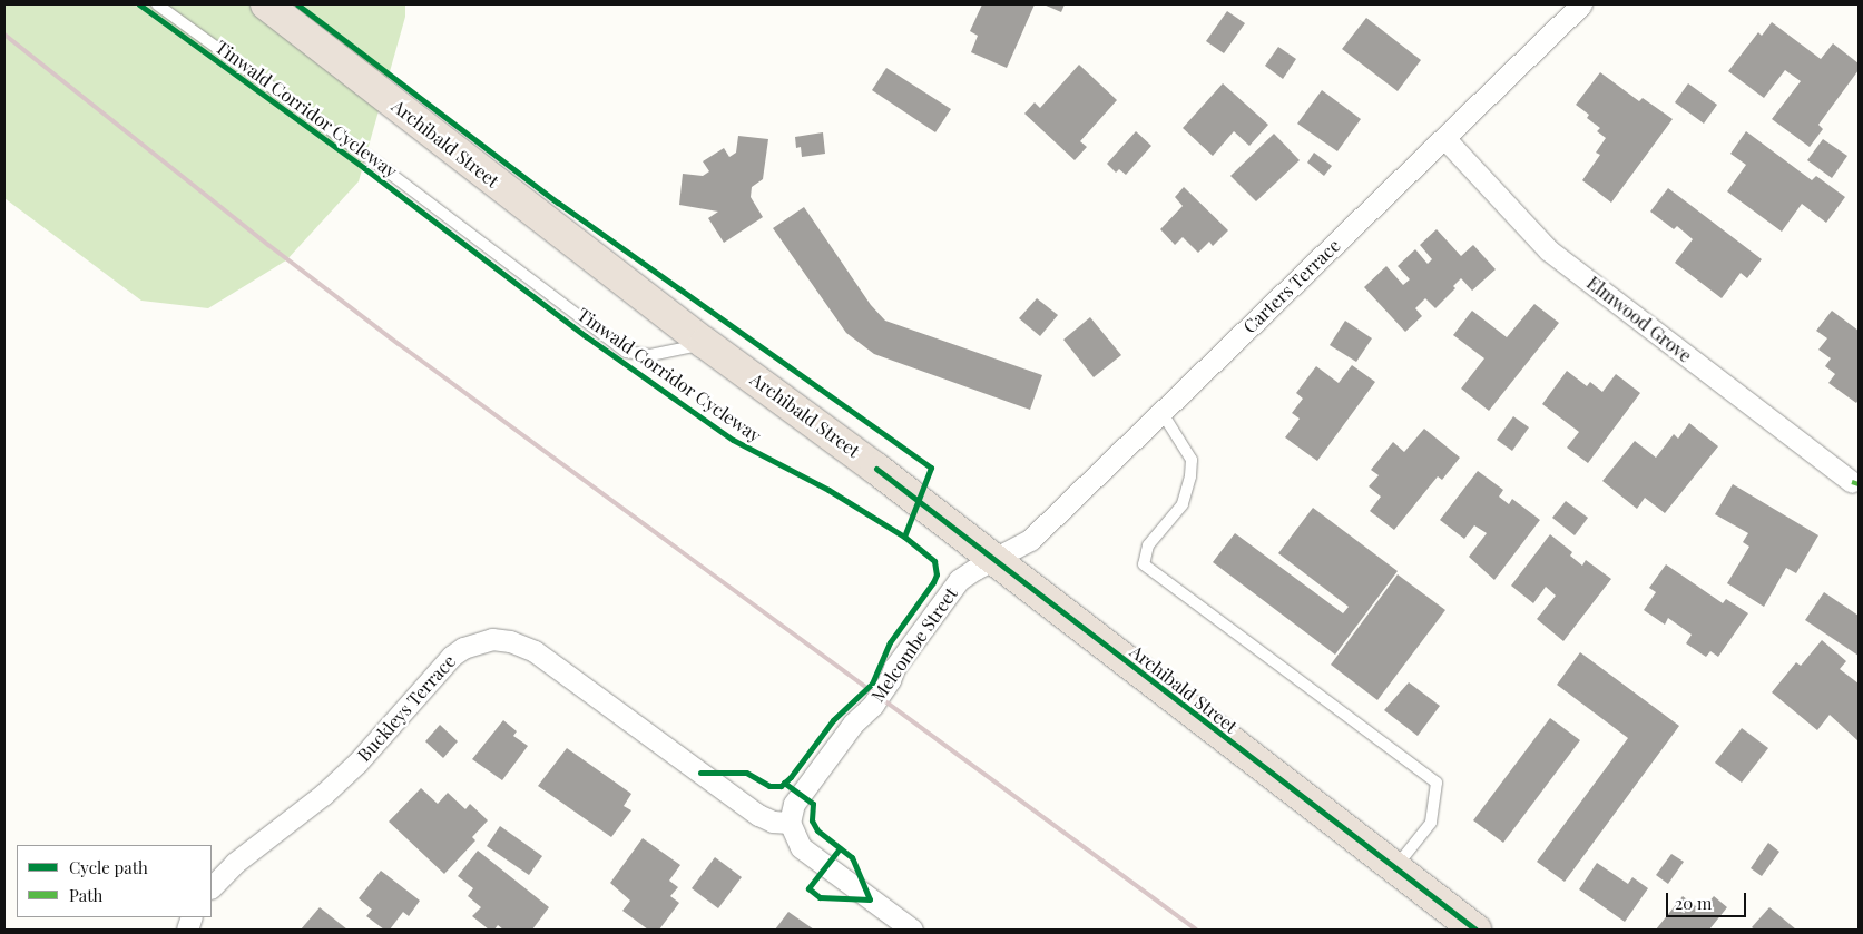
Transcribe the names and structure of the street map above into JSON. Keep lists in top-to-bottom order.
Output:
{
  "streets": {
    "highway": ["Archibald Street"],
    "street": [
      "Carters Terrace",
      "Elmwood Grove",
      "Melcombe Street",
      "Buckleys Terrace"
    ],
    "cycle path": ["Tinwald Corridor Cycleway"]
  },
  "crossings": [
    ["Archibald Street", "Carters Terrace"],
    ["Archibald Street", "Melcombe Street"],
    ["Carters Terrace", "Elmwood Grove"],
    ["Carters Terrace", "Melcombe Street"],
    ["Melcombe Street", "Buckleys Terrace"]
  ],
  "legend": ["Cycle path", "Path"],
  "scale_bar": "20 m"
}
